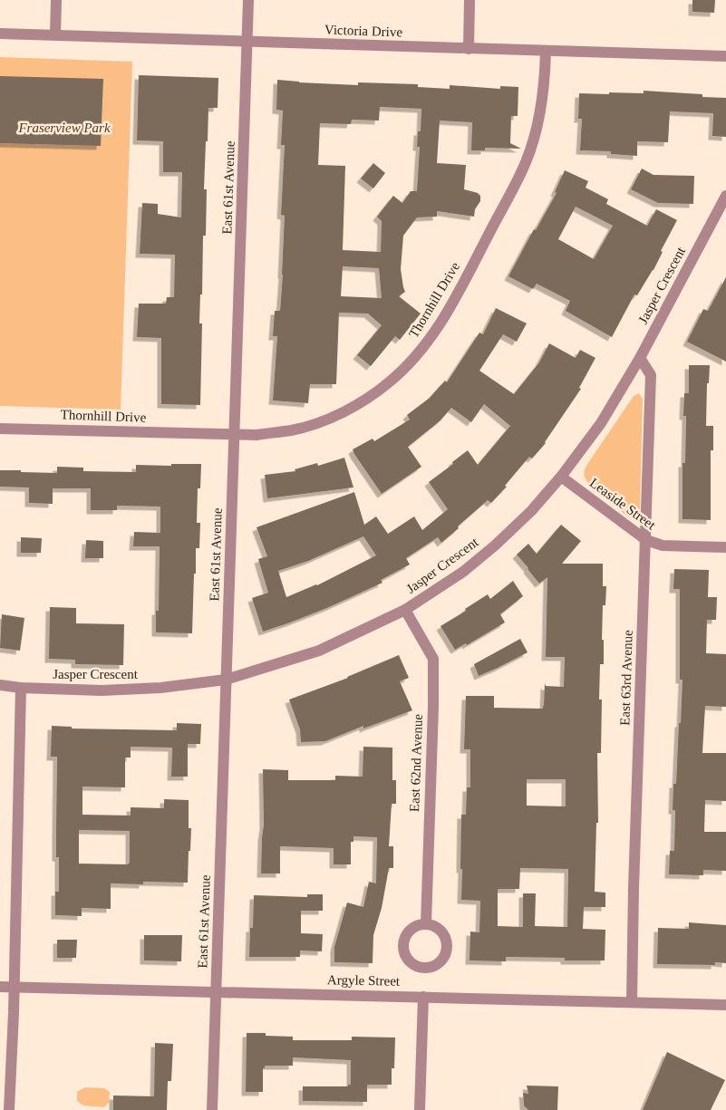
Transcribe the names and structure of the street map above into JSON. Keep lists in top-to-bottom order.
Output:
{
  "streets": {
    "street": [
      "Victoria Drive",
      "East 61st Avenue",
      "Jasper Crescent",
      "Thornhill Drive",
      "Leaside Street",
      "East 63rd Avenue",
      "East 62nd Avenue",
      "Argyle Street"
    ]
  },
  "crossings": [
    ["Victoria Drive", "East 61st Avenue"],
    ["Victoria Drive", "Thornhill Drive"],
    ["East 61st Avenue", "Jasper Crescent"],
    ["East 61st Avenue", "Thornhill Drive"],
    ["East 61st Avenue", "Argyle Street"],
    ["Jasper Crescent", "Leaside Street"],
    ["Jasper Crescent", "East 63rd Avenue"],
    ["Jasper Crescent", "East 62nd Avenue"],
    ["Leaside Street", "East 63rd Avenue"],
    ["East 63rd Avenue", "Argyle Street"]
  ],
  "parks": ["Fraserview Park"]
}
